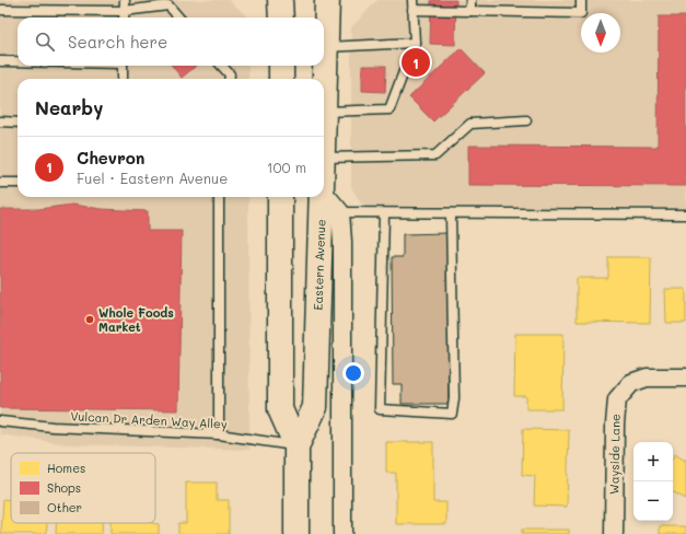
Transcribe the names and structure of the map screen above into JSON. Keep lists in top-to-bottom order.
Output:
{
  "streets": {
    "main road": ["Eastern Avenue"],
    "street": ["Wayside Lane"],
    "lane": ["Vulcan Dr Arden Way Alley"]
  },
  "crossings": [
    ["Eastern Avenue", "Vulcan Dr Arden Way Alley"]
  ],
  "places": ["Whole Foods Market"],
  "legend": ["Homes", "Shops", "Other"],
  "north": "bottom",
  "page": {
    "search": "Search here",
    "pins": "1",
    "heading": "Nearby",
    "list": [
      {
        "mark": "1",
        "name": "Chevron",
        "note": "Fuel · Eastern Avenue",
        "value": "100 m"
      }
    ],
    "map_buttons": ["+", "−"]
  }
}
